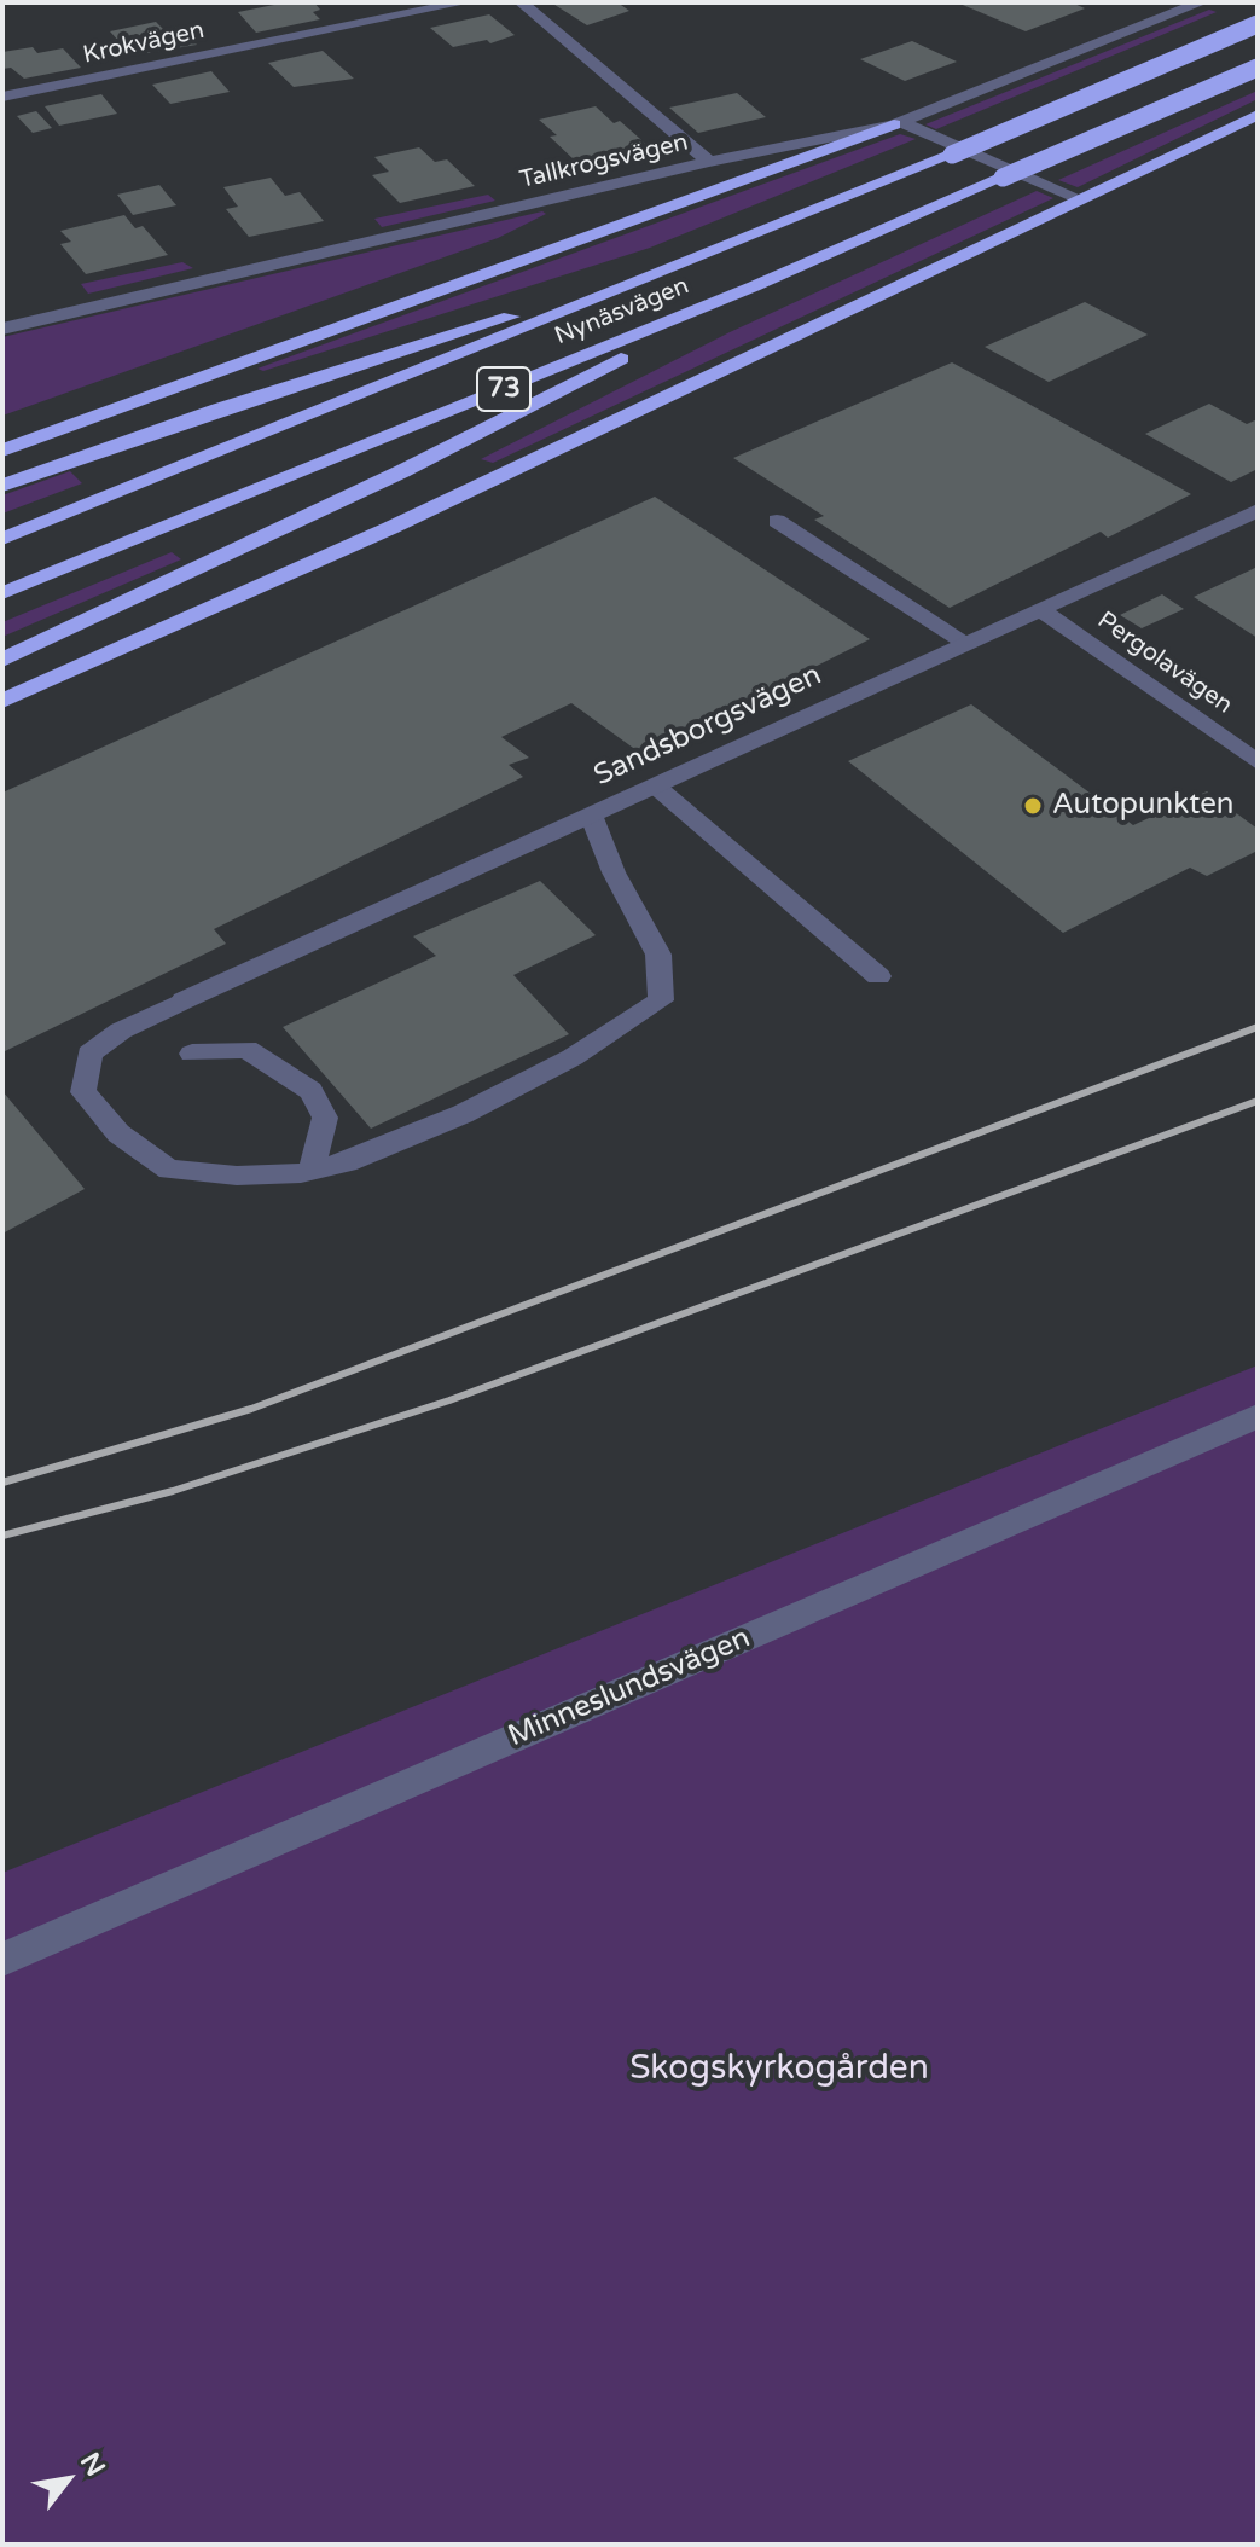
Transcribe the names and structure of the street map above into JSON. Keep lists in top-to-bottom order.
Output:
{
  "streets": {
    "highway": ["Nynäsvägen", "73"],
    "street": [
      "Krokvägen",
      "Tallkrogsvägen",
      "Pergolavägen",
      "Sandsborgsvägen",
      "Minneslundsvägen"
    ]
  },
  "crossings": [
    ["Pergolavägen", "Sandsborgsvägen"]
  ],
  "parks": ["Skogskyrkogården"],
  "places": ["Autopunkten"],
  "north": "top right"
}
